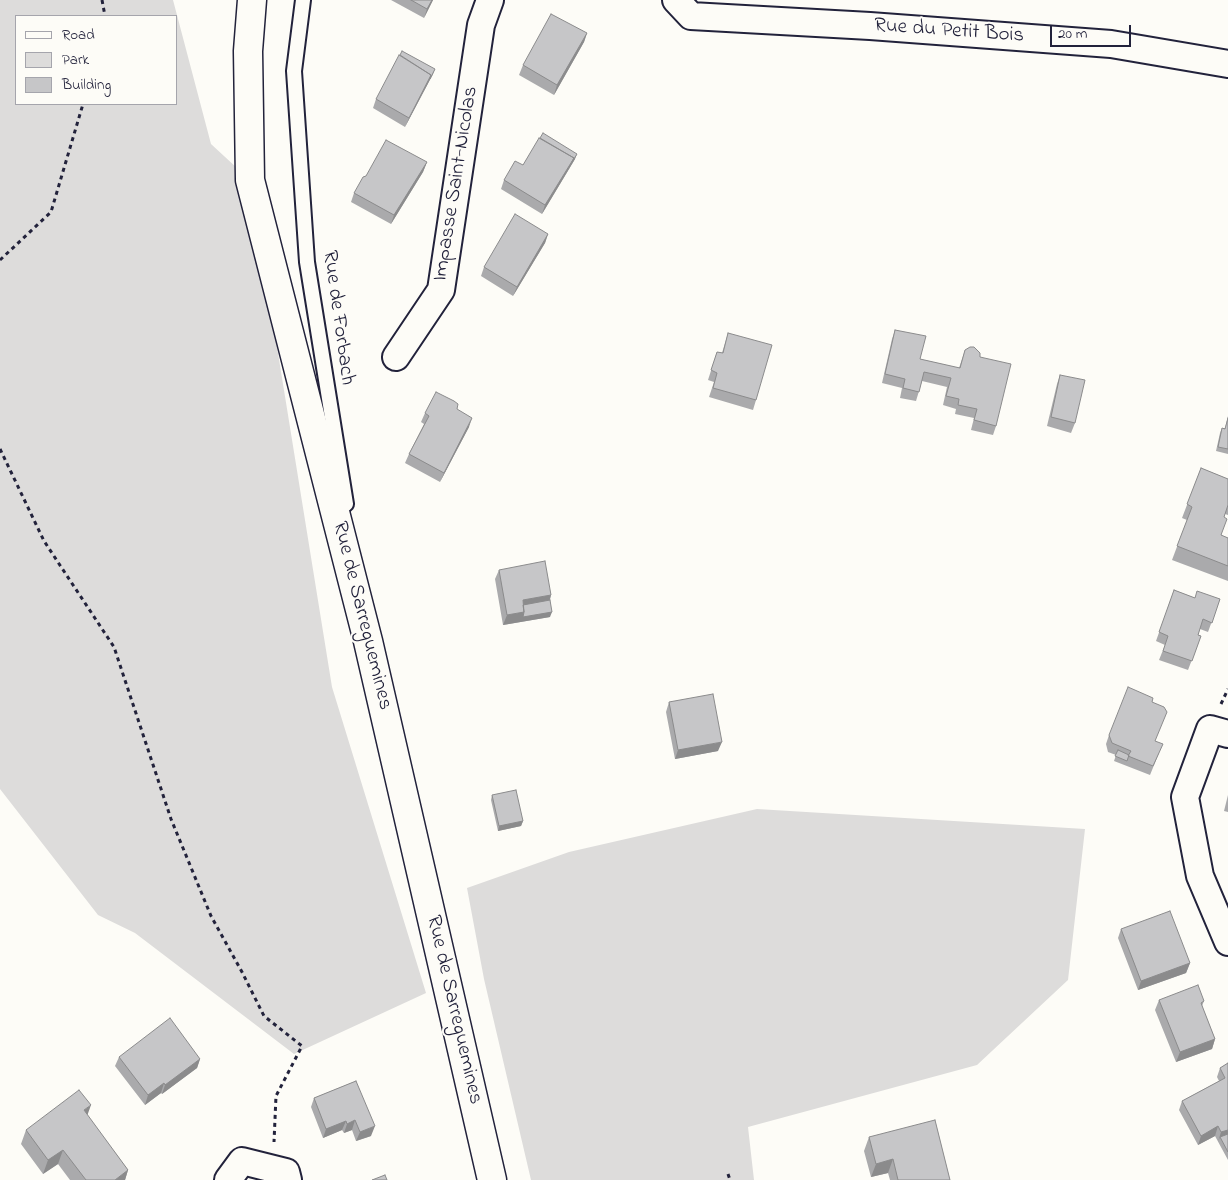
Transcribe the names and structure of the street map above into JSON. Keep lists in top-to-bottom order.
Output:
{
  "streets": {
    "main road": ["Rue de Sarreguemines"],
    "street": ["Rue du Petit Bois", "Impasse Saint-Nicolas"],
    "lane": ["Rue de Forbach"]
  },
  "crossings": [
    ["Rue de Forbach", "Rue de Sarreguemines"]
  ],
  "legend": ["Road", "Park", "Building"],
  "scale_bar": "20 m"
}
